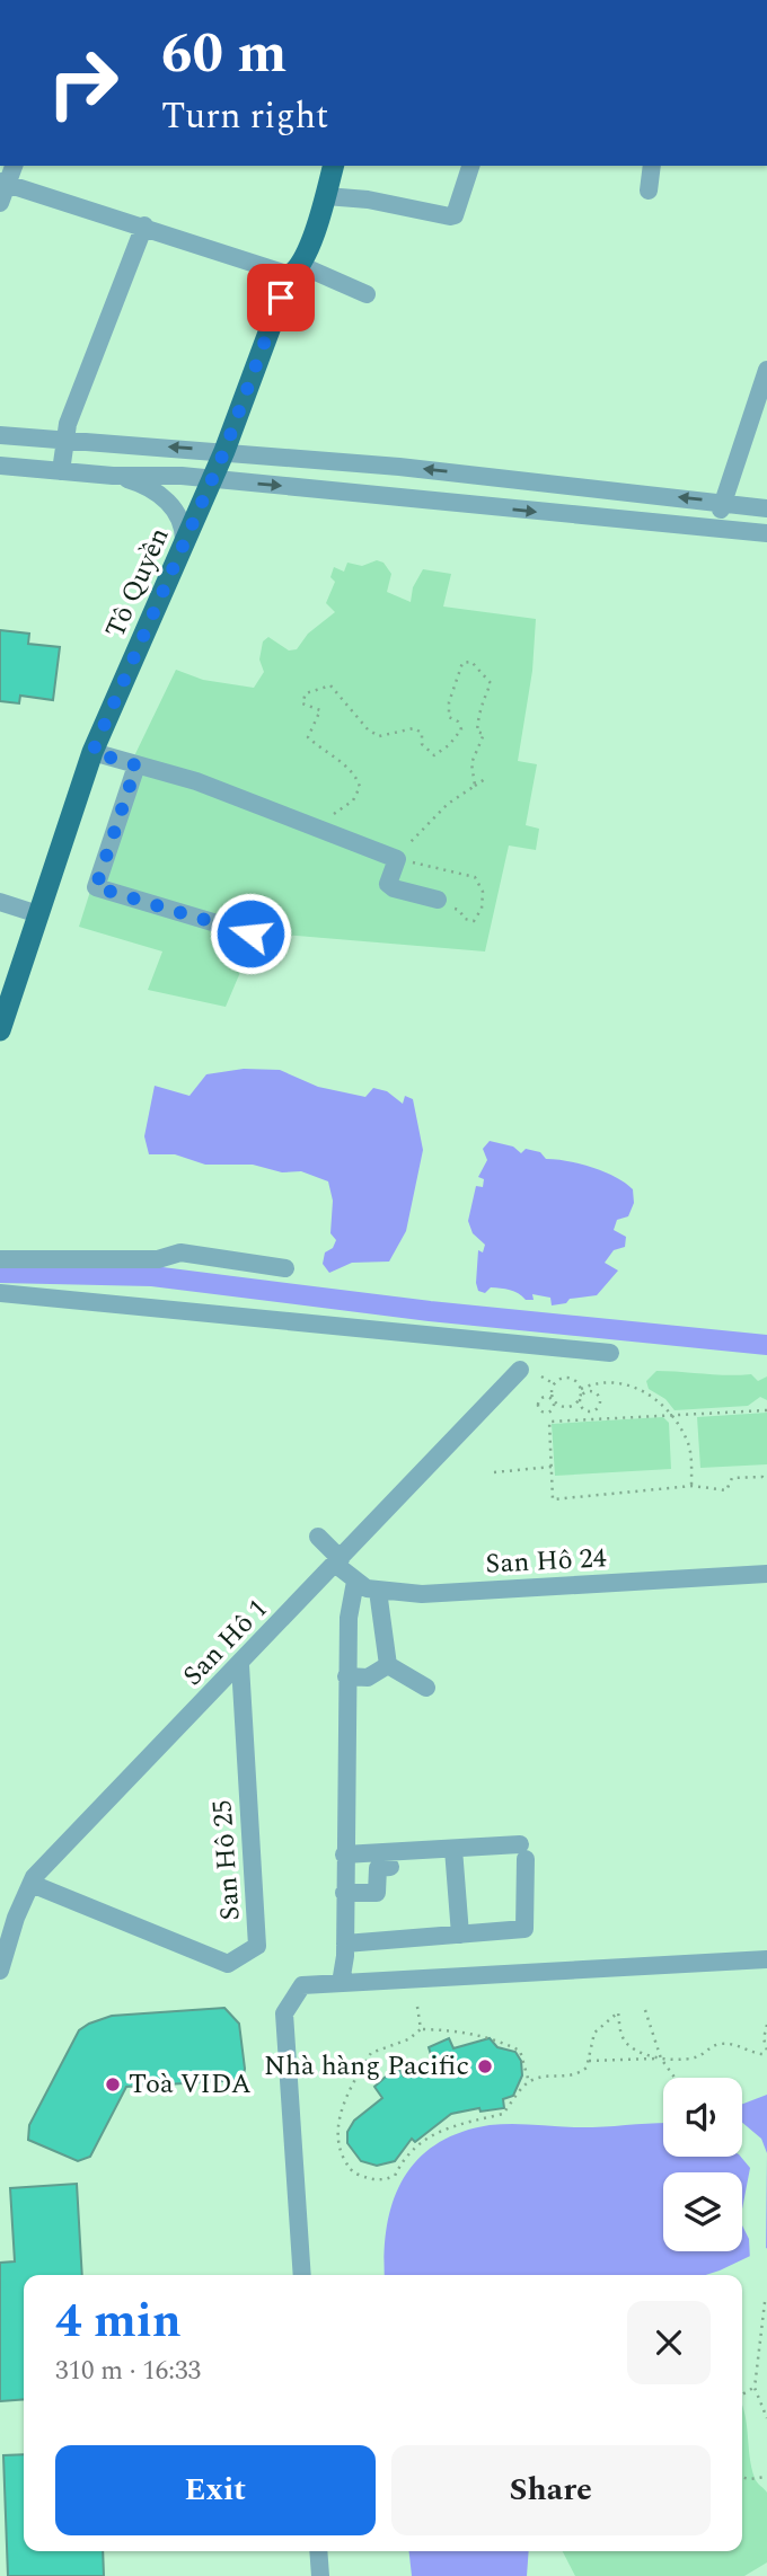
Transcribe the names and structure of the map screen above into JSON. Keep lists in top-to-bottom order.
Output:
{
  "streets": {
    "main road": ["Tô Quyền"],
    "street": ["San Hô 24", "San Hô 1", "San Hô 25"]
  },
  "crossings": [
    ["San Hô 24", "San Hô 1"],
    ["San Hô 1", "San Hô 25"]
  ],
  "places": ["Nhà hàng Pacific", "Toà VIDA"],
  "page": {
    "turn": ["60 m", "Turn right"],
    "heading": ["4 min", "310 m · 16:33"],
    "buttons": ["Exit", "Share"]
  }
}
